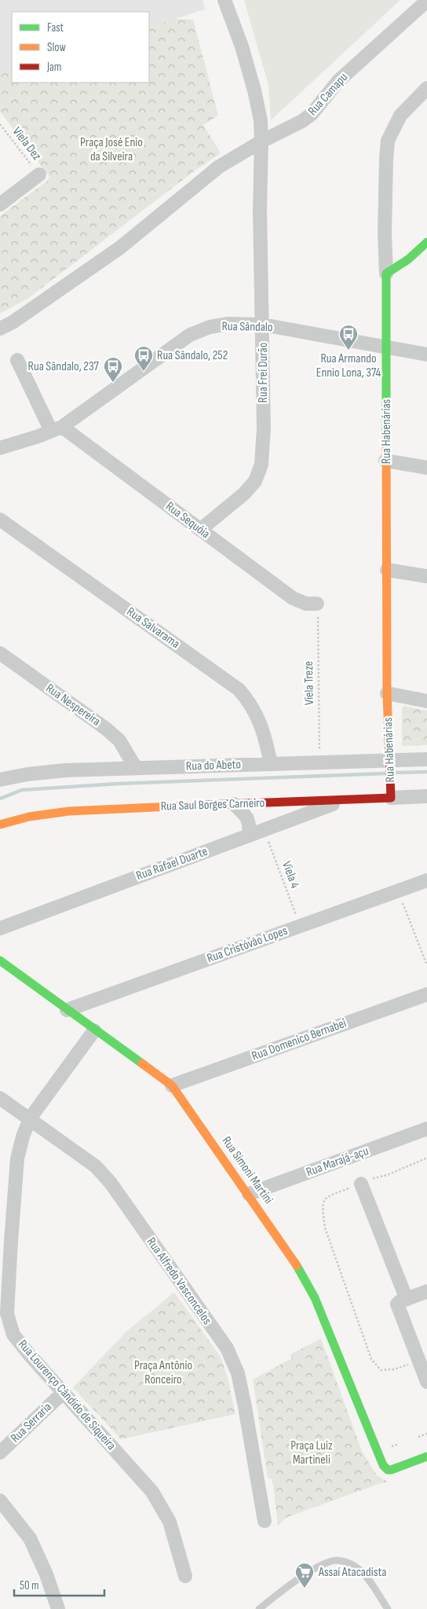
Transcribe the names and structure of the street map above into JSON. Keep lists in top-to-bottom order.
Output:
{
  "streets": {
    "street": [
      "Rua Camapu",
      "Rua Sãndalo",
      "Rua Frei Durão",
      "Rua Habenárias",
      "Rua Sequóia",
      "Rua Salvarama",
      "Rua Nespereira",
      "Rua do Abeto",
      "Rua Saul Borges Carneiro",
      "Rua Rafael Duarte",
      "Rua Cristóvão Lopes",
      "Rua Domenico Bernabei",
      "Rua Marajá-açu",
      "Rua Simoni Martini",
      "Rua Alfredo Vasconcelos",
      "Rua Lourenço Cândido de Siqueira",
      "Rua Serraria"
    ],
    "path": ["Viela Dez", "Viela Treze", "Viela 4"]
  },
  "crossings": [
    ["Rua Camapu", "Rua Frei Durão"],
    ["Rua Sãndalo", "Rua Frei Durão"],
    ["Rua Sãndalo", "Rua Habenárias"],
    ["Rua Sãndalo", "Rua Sequóia"],
    ["Rua Frei Durão", "Rua Sequóia"],
    ["Rua Habenárias", "Rua do Abeto"],
    ["Rua Habenárias", "Rua Saul Borges Carneiro"],
    ["Rua Sequóia", "Viela Treze"],
    ["Rua Salvarama", "Rua do Abeto"],
    ["Viela Treze", "Rua do Abeto"],
    ["Rua Nespereira", "Rua do Abeto"],
    ["Rua Saul Borges Carneiro", "Rua Rafael Duarte"],
    ["Rua Rafael Duarte", "Viela 4"],
    ["Viela 4", "Rua Cristóvão Lopes"],
    ["Rua Cristóvão Lopes", "Rua Simoni Martini"],
    ["Rua Domenico Bernabei", "Rua Simoni Martini"],
    ["Rua Marajá-açu", "Rua Simoni Martini"],
    ["Rua Simoni Martini", "Rua Lourenço Cândido de Siqueira"],
    ["Rua Alfredo Vasconcelos", "Rua Lourenço Cândido de Siqueira"],
    ["Rua Lourenço Cândido de Siqueira", "Rua Serraria"]
  ],
  "parks": ["Praça José Enio da Silveira", "Praça Antônio Ronceiro", "Praça Luiz Martineli"],
  "places": {
    "bus stop": ["Rua Armando Ennio Lona, 374", "Rua Sândalo, 252", "Rua Sândalo, 237"],
    "supermarket": ["Assaí Atacadista"]
  },
  "legend": ["Fast", "Slow", "Jam"],
  "scale_bar": "50 m"
}
